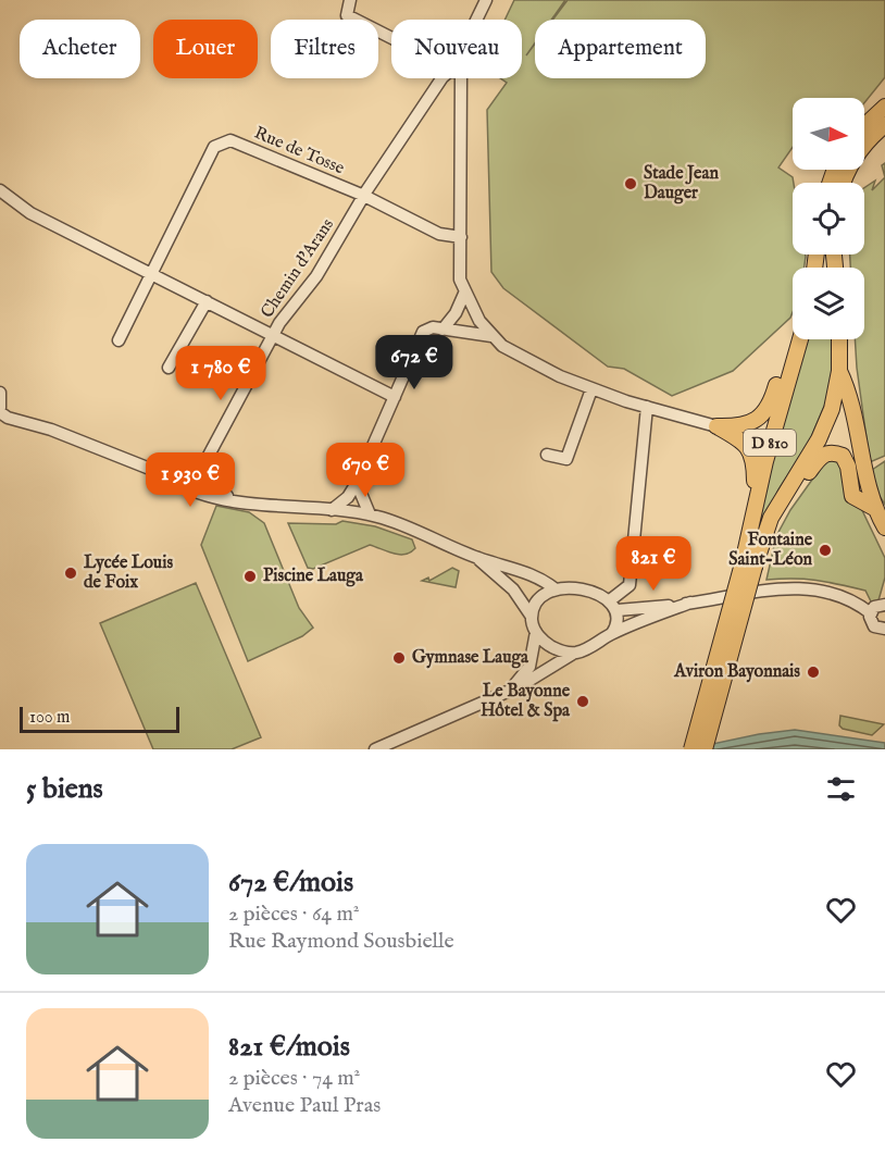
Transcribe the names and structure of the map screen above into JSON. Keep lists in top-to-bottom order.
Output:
{
  "streets": {
    "main road": ["D 810"],
    "street": ["Rue de Tosse", "Chemin d'Arans"]
  },
  "crossings": [
    ["Rue de Tosse", "Chemin d'Arans"]
  ],
  "places": [
    "Stade Jean Dauger",
    "Fontaine Saint-Léon",
    "Lycée Louis de Foix",
    "Piscine Lauga",
    "Gymnase Lauga",
    "Aviron Bayonnais",
    "Le Bayonne Hôtel & Spa"
  ],
  "scale_bar": "100 m",
  "north": "right",
  "page": {
    "chip": [
      "Acheter",
      "Louer",
      "Filtres",
      "Nouveau",
      "Appartement"
    ],
    "price": [
      "672 €",
      "1 780 €",
      "670 €",
      "1 930 €",
      "821 €"
    ],
    "scale": "100 m",
    "heading": "5 biens",
    "list": [
      {
        "name": "672 €/mois",
        "note": "2 pièces · 64 m² · Rue Raymond Sousbielle"
      },
      {
        "name": "821 €/mois",
        "note": "2 pièces · 74 m² · Avenue Paul Pras"
      }
    ]
  }
}
